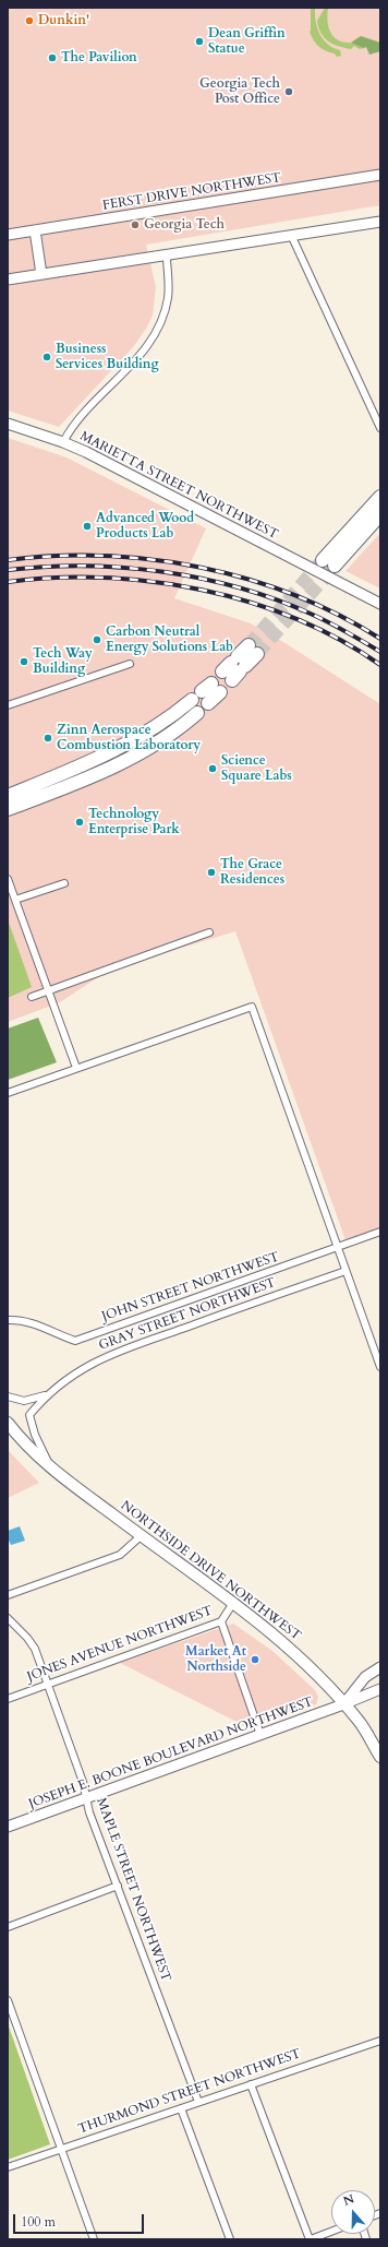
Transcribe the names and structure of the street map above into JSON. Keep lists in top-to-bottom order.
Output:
{
  "streets": {
    "main road": [
      "FERST DRIVE NORTHWEST",
      "MARIETTA STREET NORTHWEST",
      "NORTHSIDE DRIVE NORTHWEST",
      "JOSEPH E. BOONE BOULEVARD NORTHWEST"
    ],
    "street": [
      "JOHN STREET NORTHWEST",
      "GRAY STREET NORTHWEST",
      "JONES AVENUE NORTHWEST",
      "MAPLE STREET NORTHWEST",
      "THURMOND STREET NORTHWEST"
    ]
  },
  "crossings": [
    ["NORTHSIDE DRIVE NORTHWEST", "JONES AVENUE NORTHWEST"],
    ["NORTHSIDE DRIVE NORTHWEST", "JOSEPH E. BOONE BOULEVARD NORTHWEST"],
    ["JONES AVENUE NORTHWEST", "MAPLE STREET NORTHWEST"],
    ["JOSEPH E. BOONE BOULEVARD NORTHWEST", "MAPLE STREET NORTHWEST"],
    ["MAPLE STREET NORTHWEST", "THURMOND STREET NORTHWEST"]
  ],
  "places": [
    "Dunkin'",
    "Dean Griffin Statue",
    "The Pavilion",
    "Georgia Tech Post Office",
    "Georgia Tech",
    "Business Services Building",
    "Advanced Wood Products Lab",
    "Carbon Neutral Energy Solutions Lab",
    "Tech Way Building",
    "Zinn Aerospace Combustion Laboratory",
    "Science Square Labs",
    "Technology Enterprise Park",
    "The Grace Residences",
    "Market At Northside"
  ],
  "scale_bar": "100 m",
  "north": "top"
}
